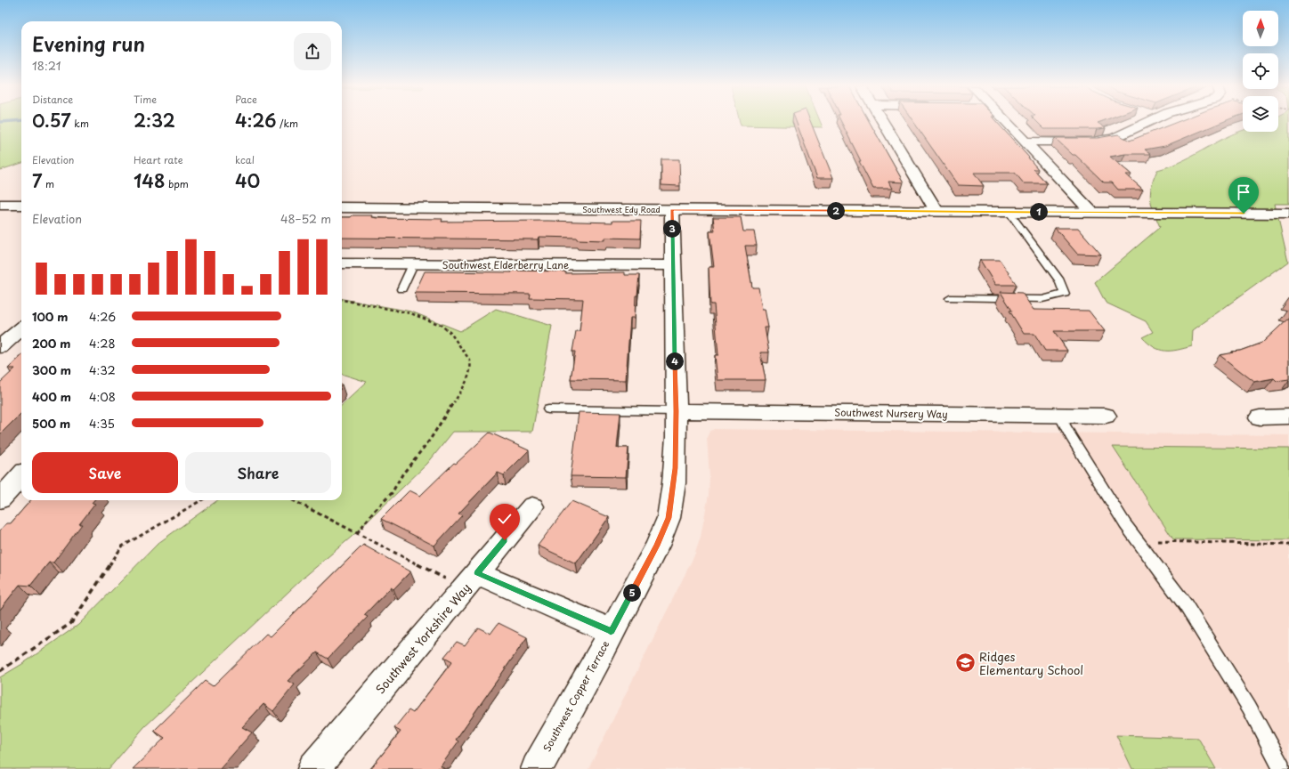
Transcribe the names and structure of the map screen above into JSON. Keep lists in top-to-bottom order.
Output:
{
  "streets": {
    "street": [
      "Southwest Edy Road",
      "Southwest Elderberry Lane",
      "Southwest Nursery Way",
      "Southwest Yorkshire Way",
      "Southwest Copper Terrace"
    ]
  },
  "crossings": [
    ["Southwest Edy Road", "Southwest Copper Terrace"],
    ["Southwest Elderberry Lane", "Southwest Copper Terrace"],
    ["Southwest Nursery Way", "Southwest Copper Terrace"]
  ],
  "places": {
    "school or university": ["Ridges Elementary School"]
  },
  "north": "top",
  "page": {
    "heading": ["Evening run", "18:21"],
    "stats": [
      ["Distance", "0.57 km"],
      ["Time", "2:32"],
      ["Pace", "4:26 /km"],
      ["Elevation", "7 m"],
      ["Heart rate", "148 bpm"],
      ["kcal", "40"]
    ],
    "pins": [
      "2",
      "1",
      "3",
      "4",
      "5"
    ],
    "chart": ["Elevation", "48–52 m"],
    "list": [
      {
        "name": "100 m",
        "note": "4:26"
      },
      {
        "name": "200 m",
        "note": "4:28"
      },
      {
        "name": "300 m",
        "note": "4:32"
      },
      {
        "name": "400 m",
        "note": "4:08"
      },
      {
        "name": "500 m",
        "note": "4:35"
      }
    ],
    "buttons": ["Save", "Share"]
  }
}
